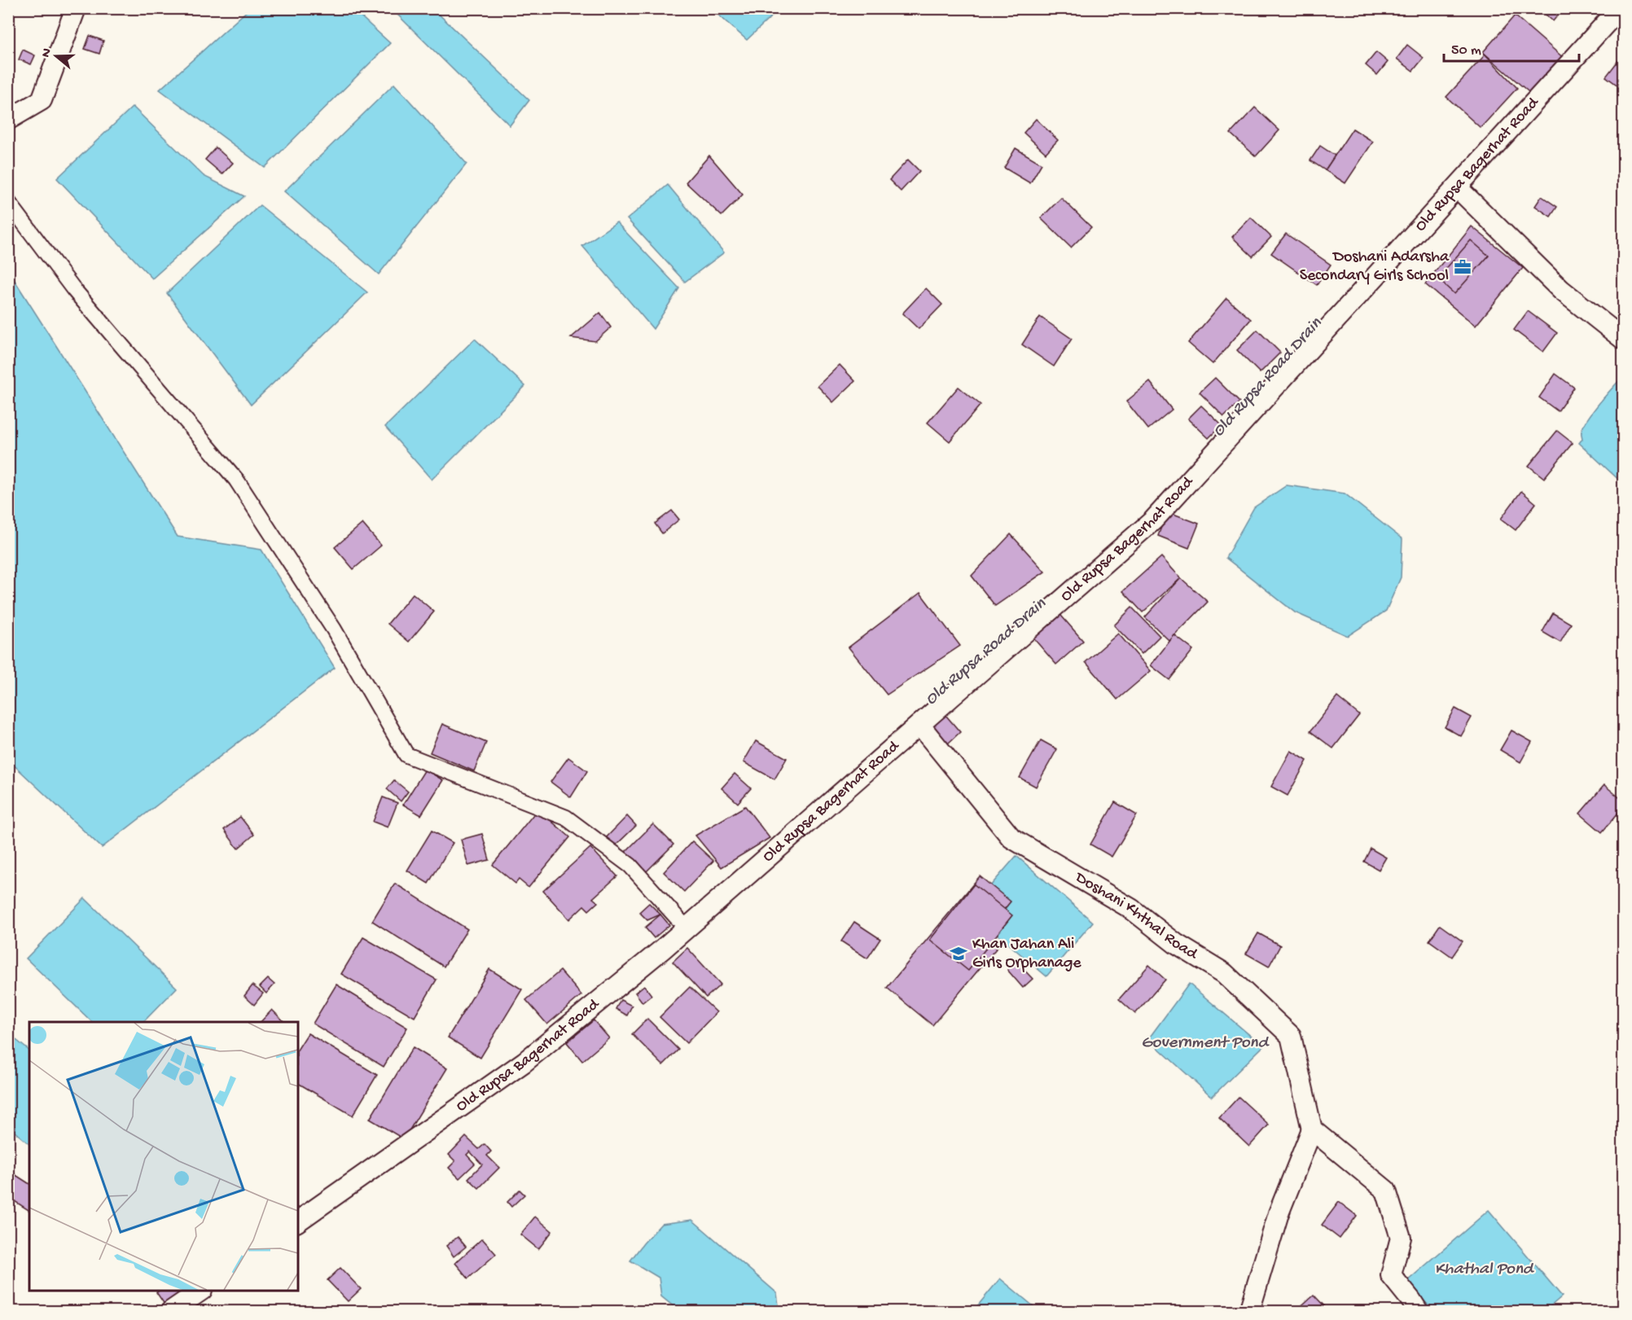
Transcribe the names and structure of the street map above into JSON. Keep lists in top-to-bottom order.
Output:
{
  "streets": {
    "street": ["Old Rupsa Bagerhat Road", "Doshani Khthal Road"]
  },
  "crossings": [
    ["Old Rupsa Bagerhat Road", "Doshani Khthal Road"]
  ],
  "water": ["Old Rupsa Road Drain", "Government Pond", "Khathal Pond"],
  "places": {
    "office": ["Doshani Adarsha Secondary Girls School"],
    "school or university": ["Khan Jahan Ali Girls Orphanage"]
  },
  "scale_bar": "50 m",
  "north": "left"
}
